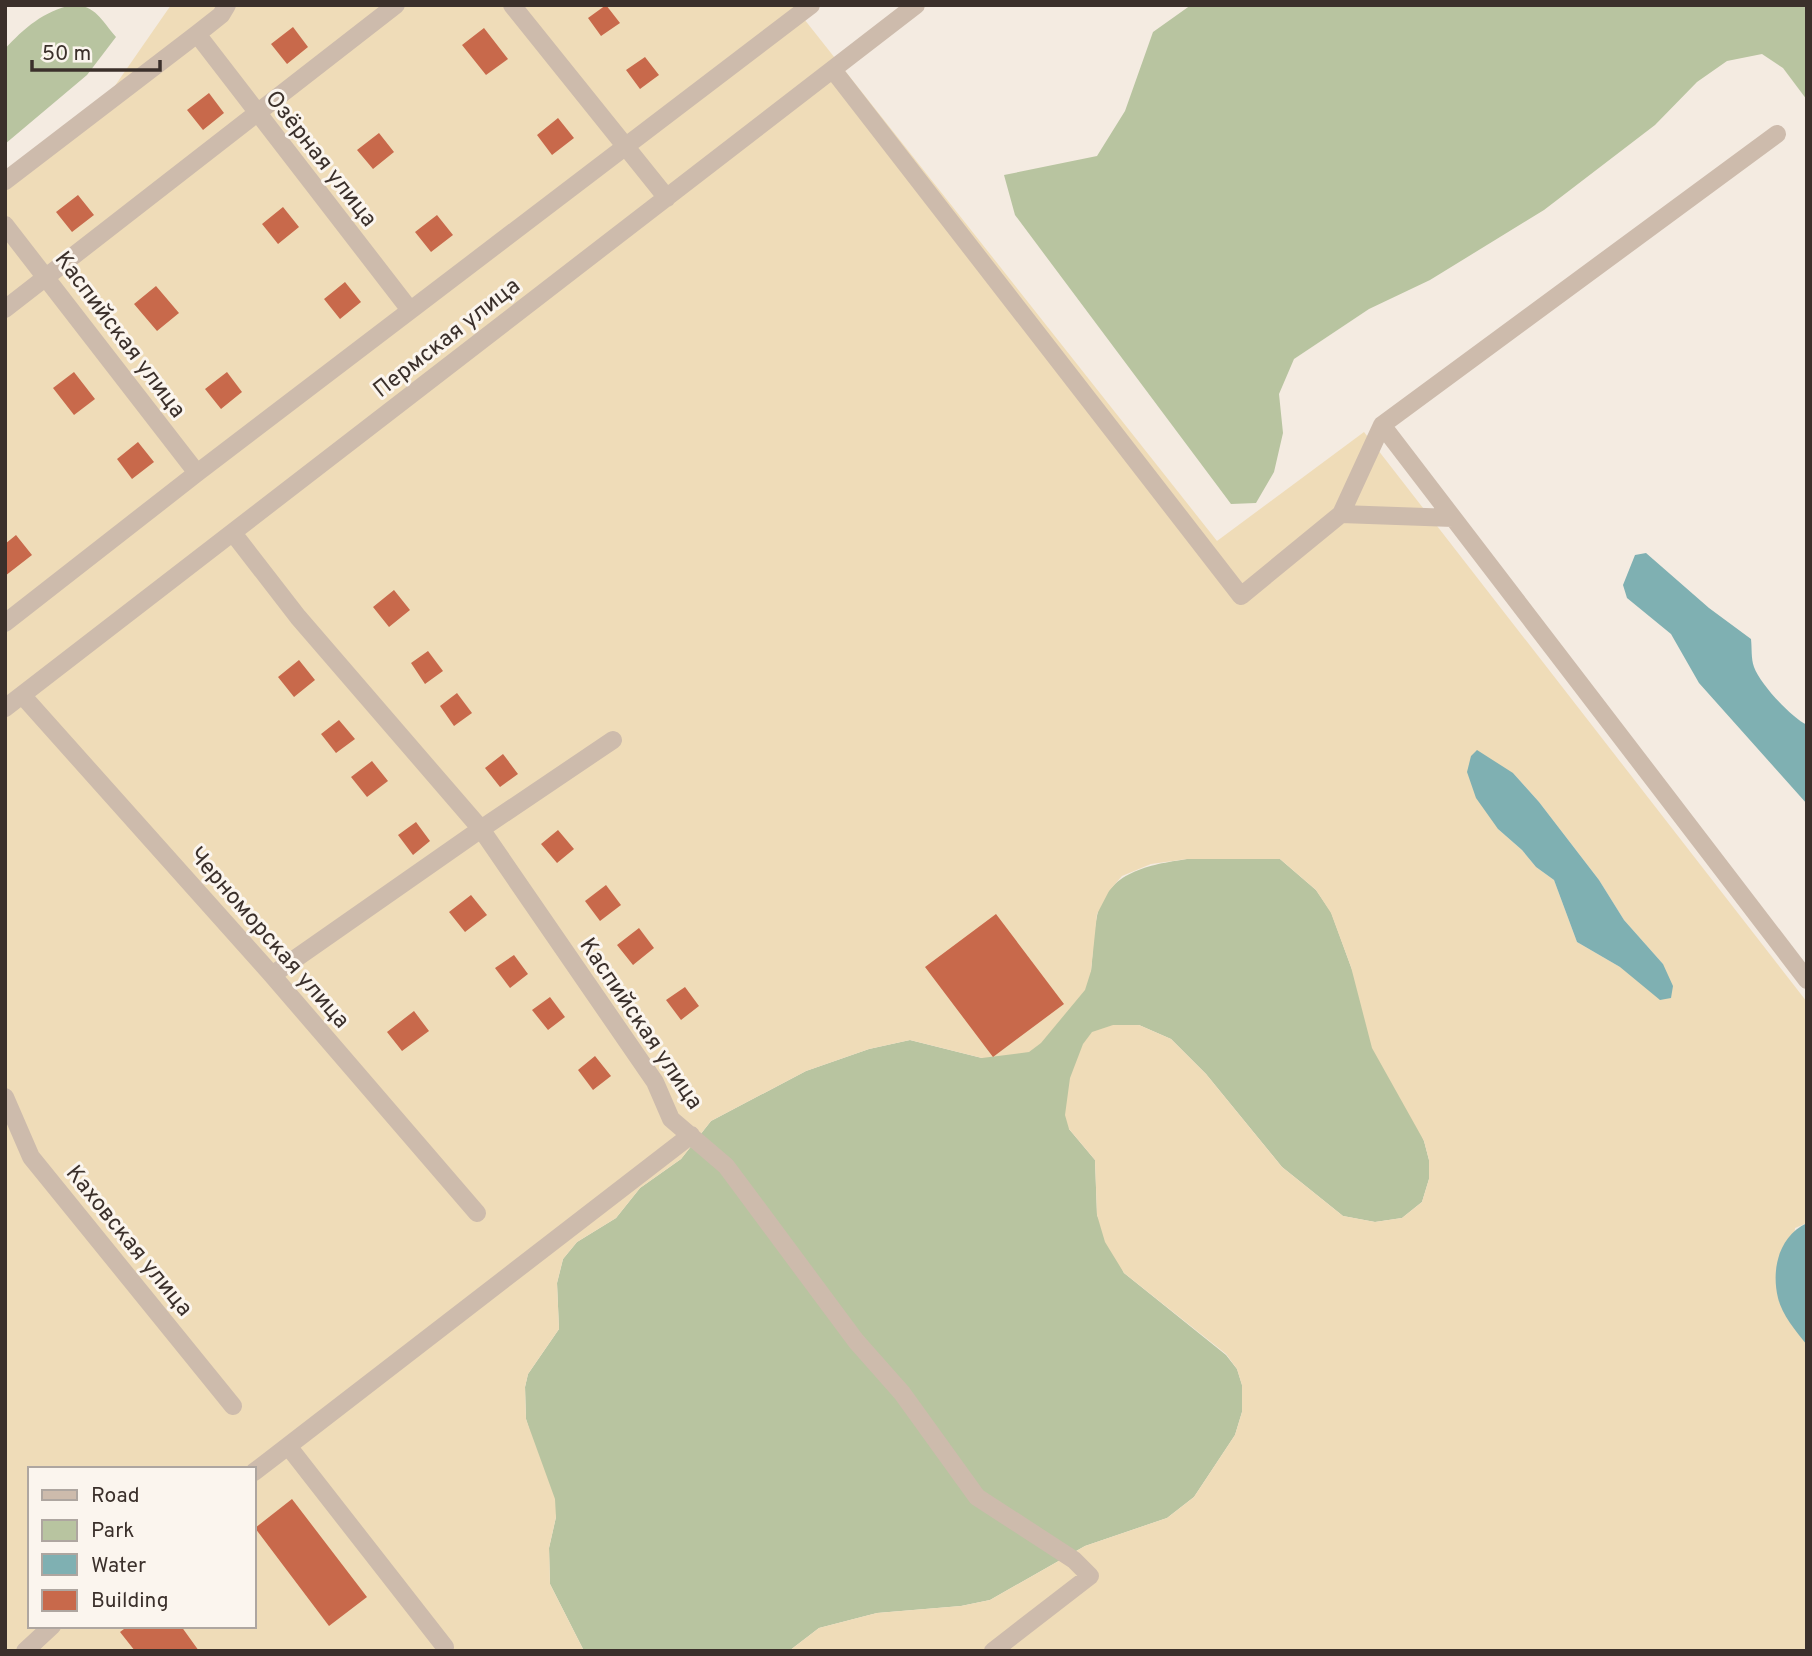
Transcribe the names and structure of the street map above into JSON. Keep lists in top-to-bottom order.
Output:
{
  "streets": {
    "street": [
      "Озёрная улица",
      "Каспийская улица",
      "Пермская улица",
      "Черноморская улица",
      "Каховская улица"
    ]
  },
  "crossings": [
    ["Каспийская улица", "Пермская улица"],
    ["Пермская улица", "Черноморская улица"]
  ],
  "legend": [
    "Road",
    "Park",
    "Water",
    "Building"
  ],
  "scale_bar": "50 m"
}
